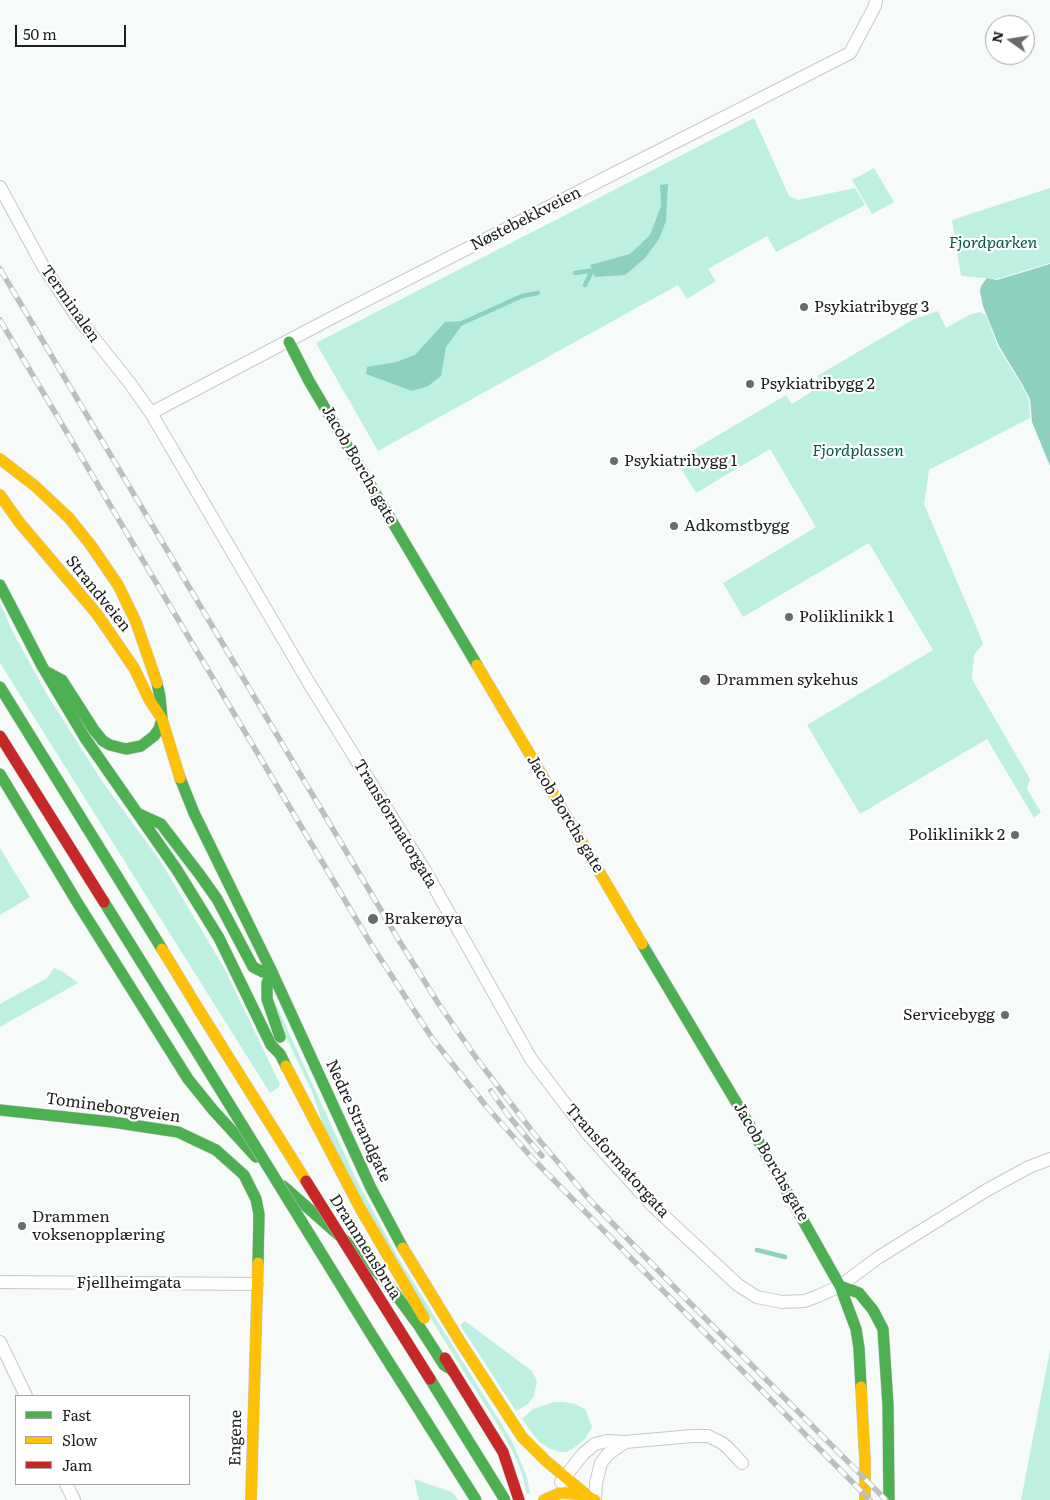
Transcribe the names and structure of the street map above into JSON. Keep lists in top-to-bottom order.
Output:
{
  "streets": {
    "main road": [
      "Jacob Borchs gate",
      "Strandveien",
      "Tomineborgveien",
      "Nedre Strandgate",
      "Drammensbrua",
      "Engene"
    ],
    "street": [
      "Nøstebekkveien",
      "Terminalen",
      "Transformatorgata",
      "Fjellheimgata"
    ]
  },
  "crossings": [
    ["Nøstebekkveien", "Terminalen"],
    ["Nøstebekkveien", "Jacob Borchs gate"],
    ["Nøstebekkveien", "Transformatorgata"],
    ["Terminalen", "Transformatorgata"],
    ["Jacob Borchs gate", "Transformatorgata"],
    ["Strandveien", "Nedre Strandgate"],
    ["Tomineborgveien", "Fjellheimgata"],
    ["Tomineborgveien", "Engene"]
  ],
  "parks": ["Fjordparken", "Fjordplassen"],
  "places": [
    "Psykiatribygg 3",
    "Psykiatribygg 2",
    "Psykiatribygg 1",
    "Adkomstbygg",
    "Poliklinikk 1",
    "Drammen sykehus",
    "Poliklinikk 2",
    "Brakerøya",
    "Servicebygg",
    "Drammen voksenopplæring"
  ],
  "legend": ["Fast", "Slow", "Jam"],
  "scale_bar": "50 m",
  "north": "left"
}
